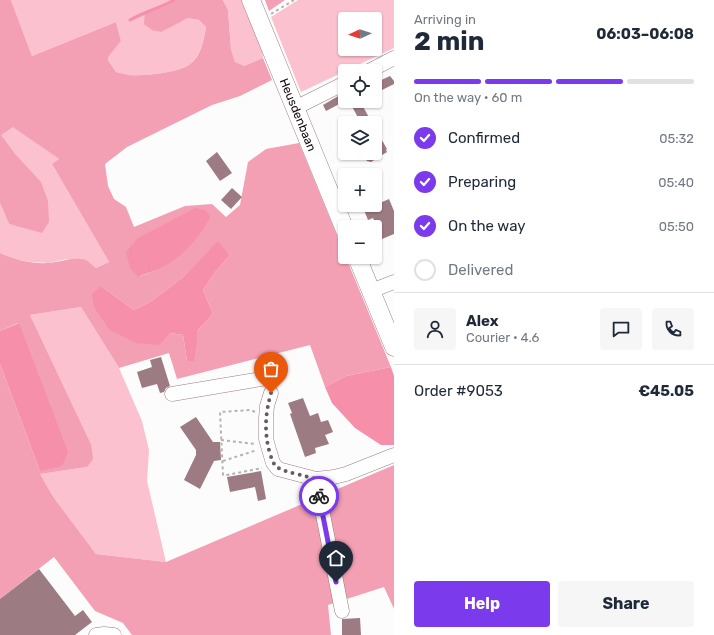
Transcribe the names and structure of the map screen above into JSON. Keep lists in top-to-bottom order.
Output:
{
  "streets": {
    "main road": ["Heusdenbaan"]
  },
  "north": "left",
  "page": {
    "heading": ["2 min", "Arriving in", "06:03–06:08"],
    "panel": [
      "Alex",
      "Courier · 4.6",
      "Order #9053",
      "€45.05"
    ],
    "map_buttons": ["+", "−"],
    "bar": "On the way · 60 m",
    "list": [
      ["Confirmed", "05:32"],
      ["Preparing", "05:40"],
      ["On the way", "05:50"],
      "Delivered"
    ],
    "buttons": ["Help", "Share"]
  }
}
